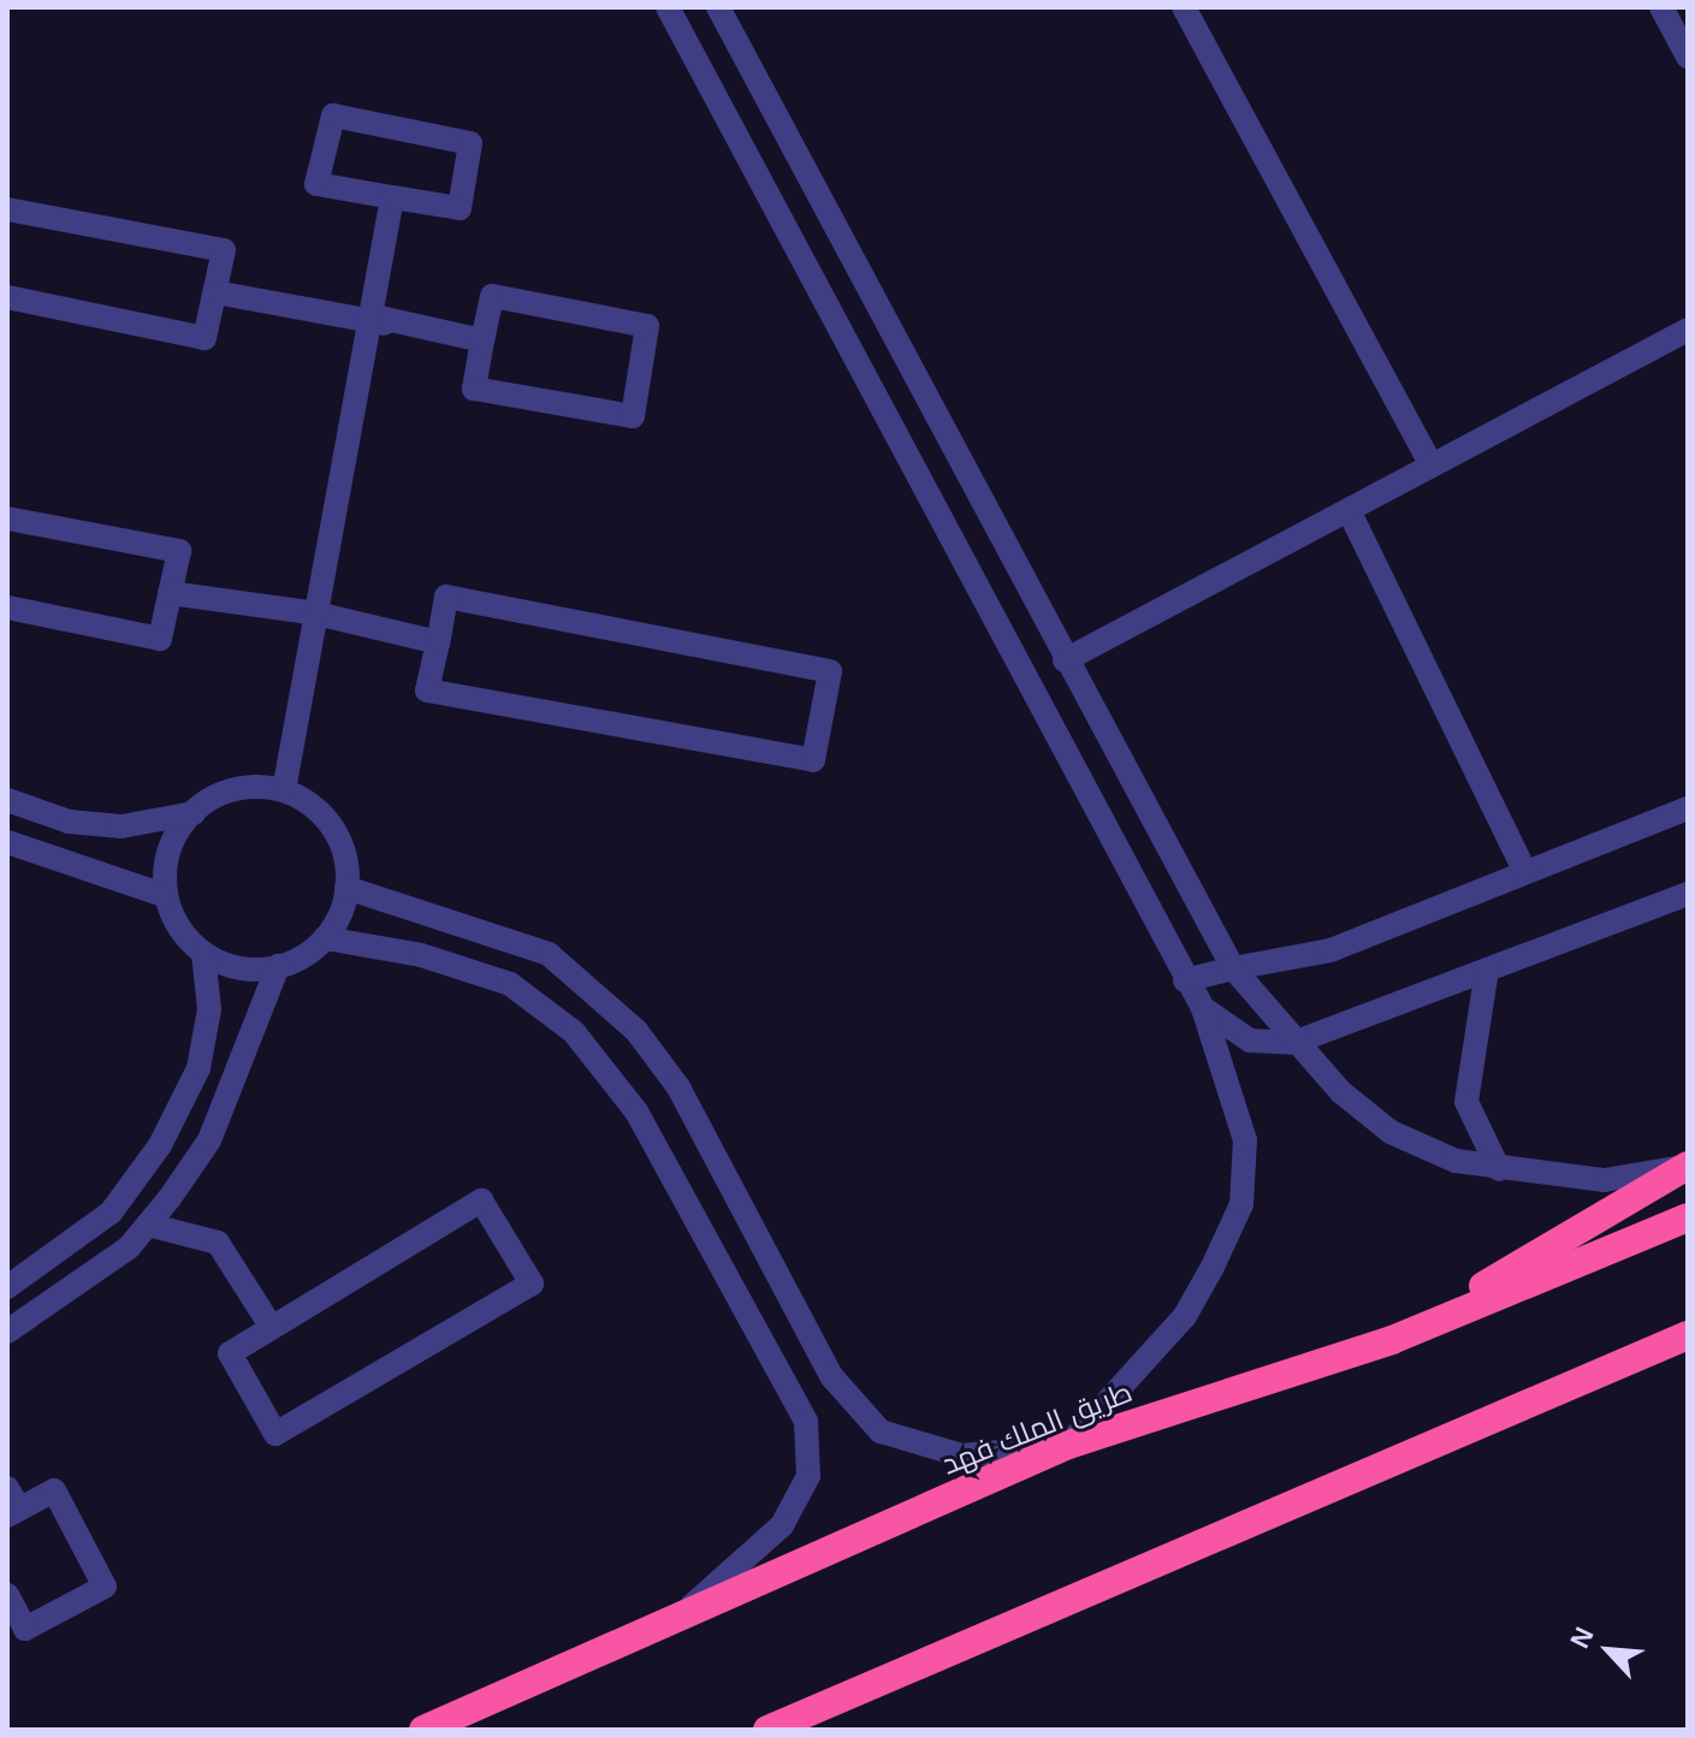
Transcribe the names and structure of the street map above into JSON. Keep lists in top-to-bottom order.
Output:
{
  "streets": {
    "highway": ["طريق الملك فهد"]
  },
  "north": "top left"
}
